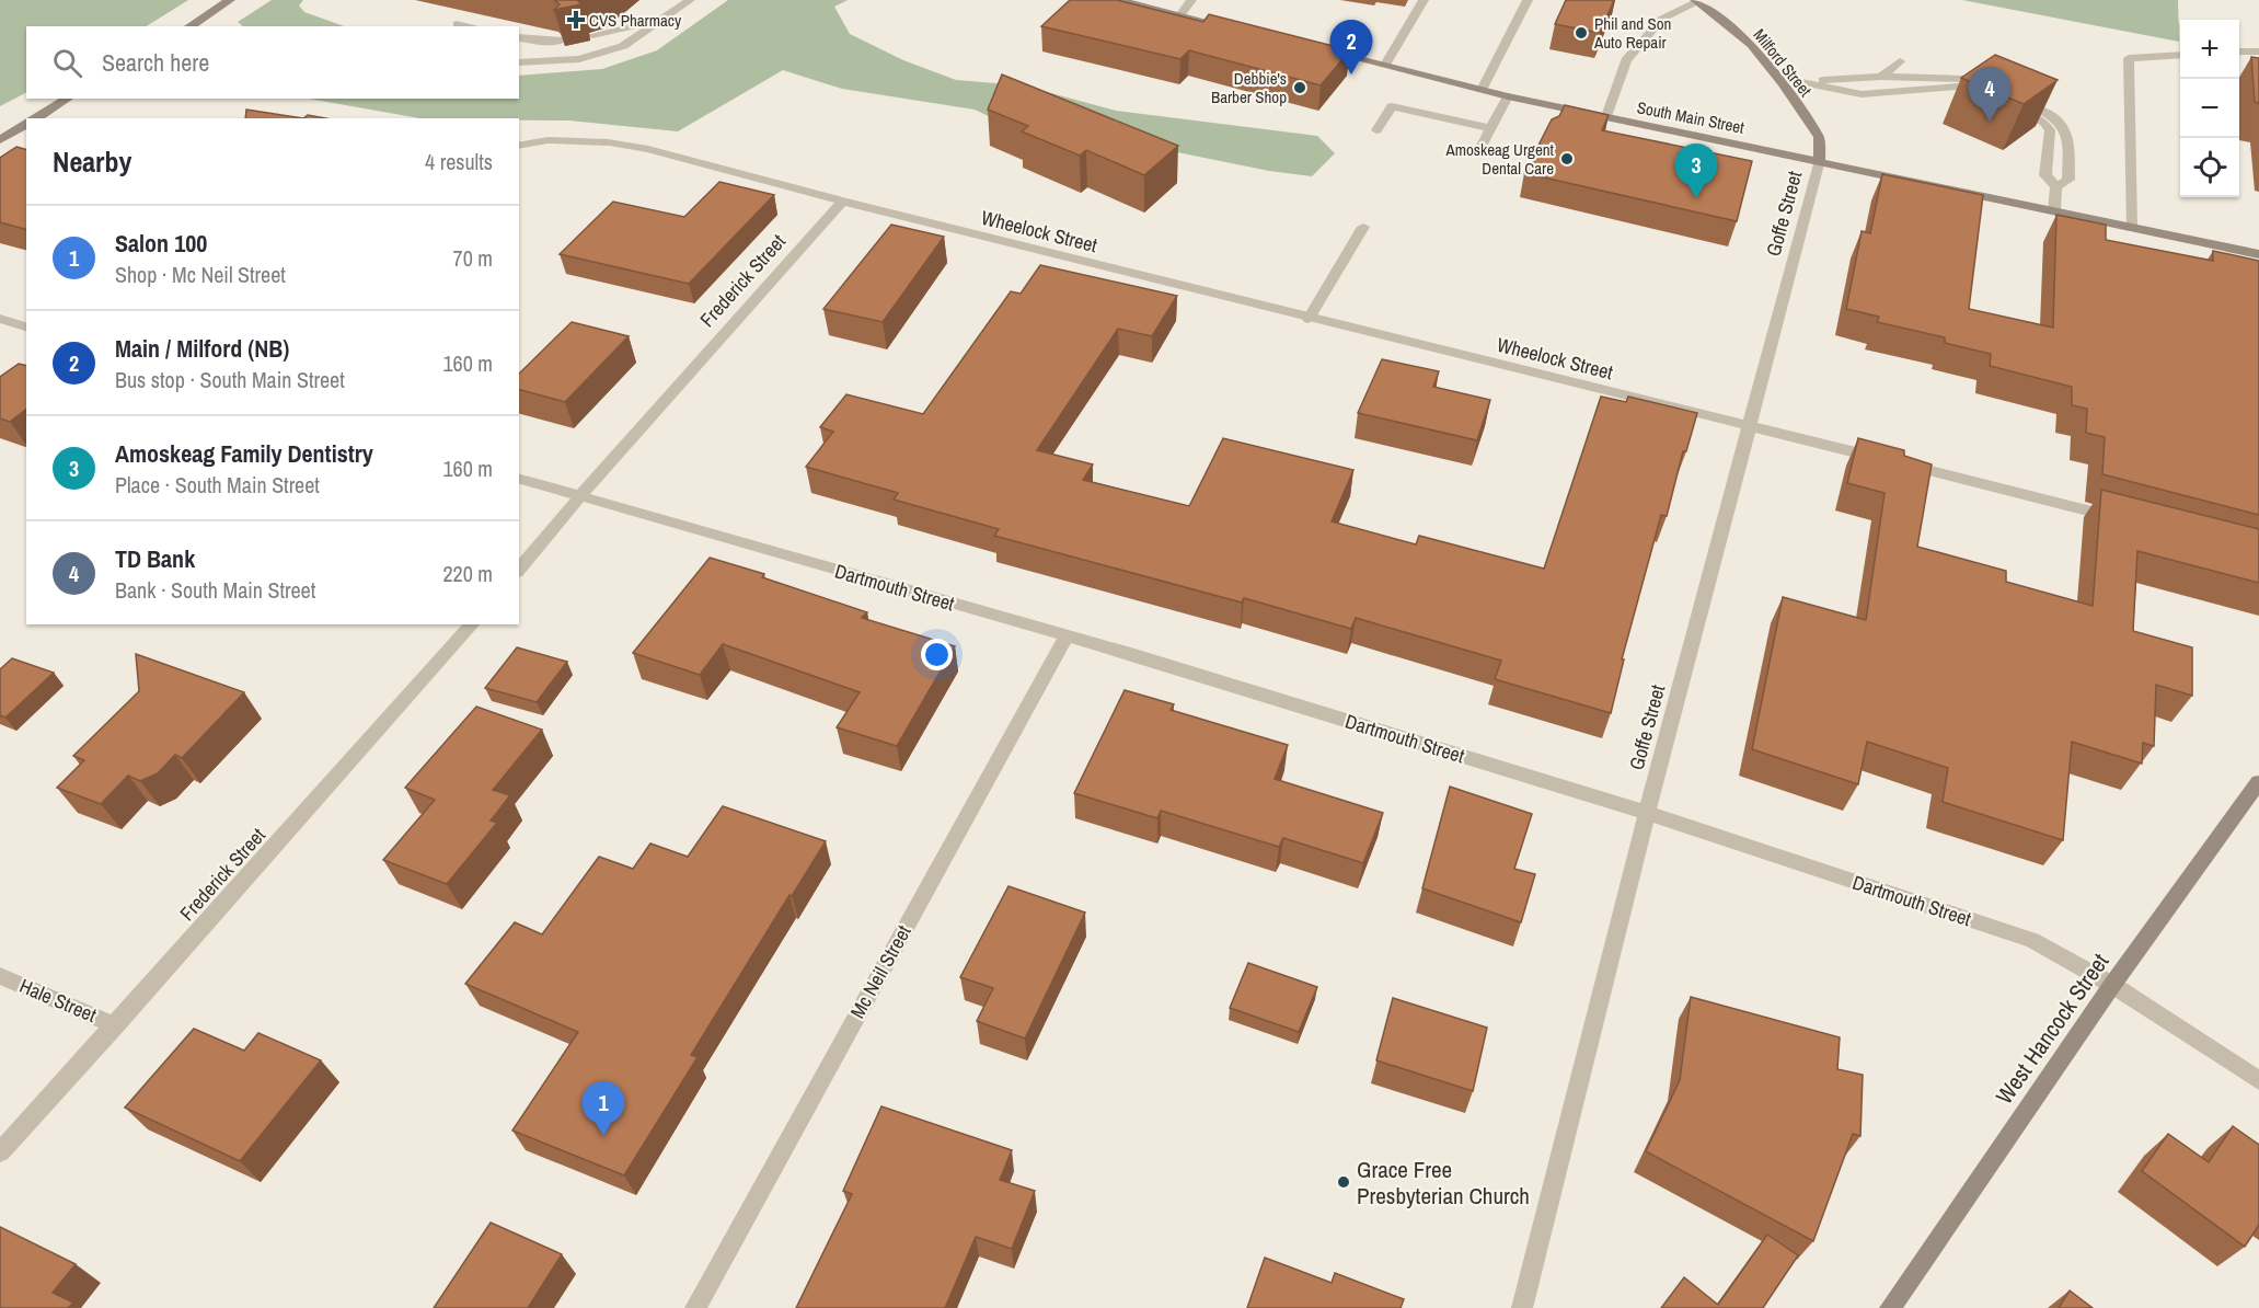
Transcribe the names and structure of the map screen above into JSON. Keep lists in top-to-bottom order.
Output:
{
  "streets": {
    "main road": ["Milford Street", "South Main Street", "West Hancock Street"],
    "street": [
      "Goffe Street",
      "Wheelock Street",
      "Frederick Street",
      "Dartmouth Street",
      "Mc Neil Street",
      "Hale Street"
    ]
  },
  "crossings": [
    ["Milford Street", "South Main Street"],
    ["Milford Street", "Goffe Street"],
    ["South Main Street", "Goffe Street"],
    ["Goffe Street", "Wheelock Street"],
    ["Goffe Street", "Dartmouth Street"],
    ["Wheelock Street", "Frederick Street"],
    ["Frederick Street", "Dartmouth Street"],
    ["Frederick Street", "Hale Street"],
    ["Dartmouth Street", "Mc Neil Street"],
    ["Dartmouth Street", "West Hancock Street"]
  ],
  "places": {
    "health": ["CVS Pharmacy"],
    "other": [
      "Phil and Son Auto Repair",
      "Debbie's Barber Shop",
      "Amoskeag Urgent Dental Care",
      "Grace Free Presbyterian Church"
    ]
  },
  "page": {
    "map_buttons": ["+", "−"],
    "pins": [
      "2",
      "4",
      "3",
      "1"
    ],
    "search": "Search here",
    "heading": ["Nearby", "4 results"],
    "list": [
      {
        "mark": "1",
        "name": "Salon 100",
        "note": "Shop · Mc Neil Street",
        "value": "70 m"
      },
      {
        "mark": "2",
        "name": "Main / Milford (NB)",
        "note": "Bus stop · South Main Street",
        "value": "160 m"
      },
      {
        "mark": "3",
        "name": "Amoskeag Family Dentistry",
        "note": "Place · South Main Street",
        "value": "160 m"
      },
      {
        "mark": "4",
        "name": "TD Bank",
        "note": "Bank · South Main Street",
        "value": "220 m"
      }
    ]
  }
}
